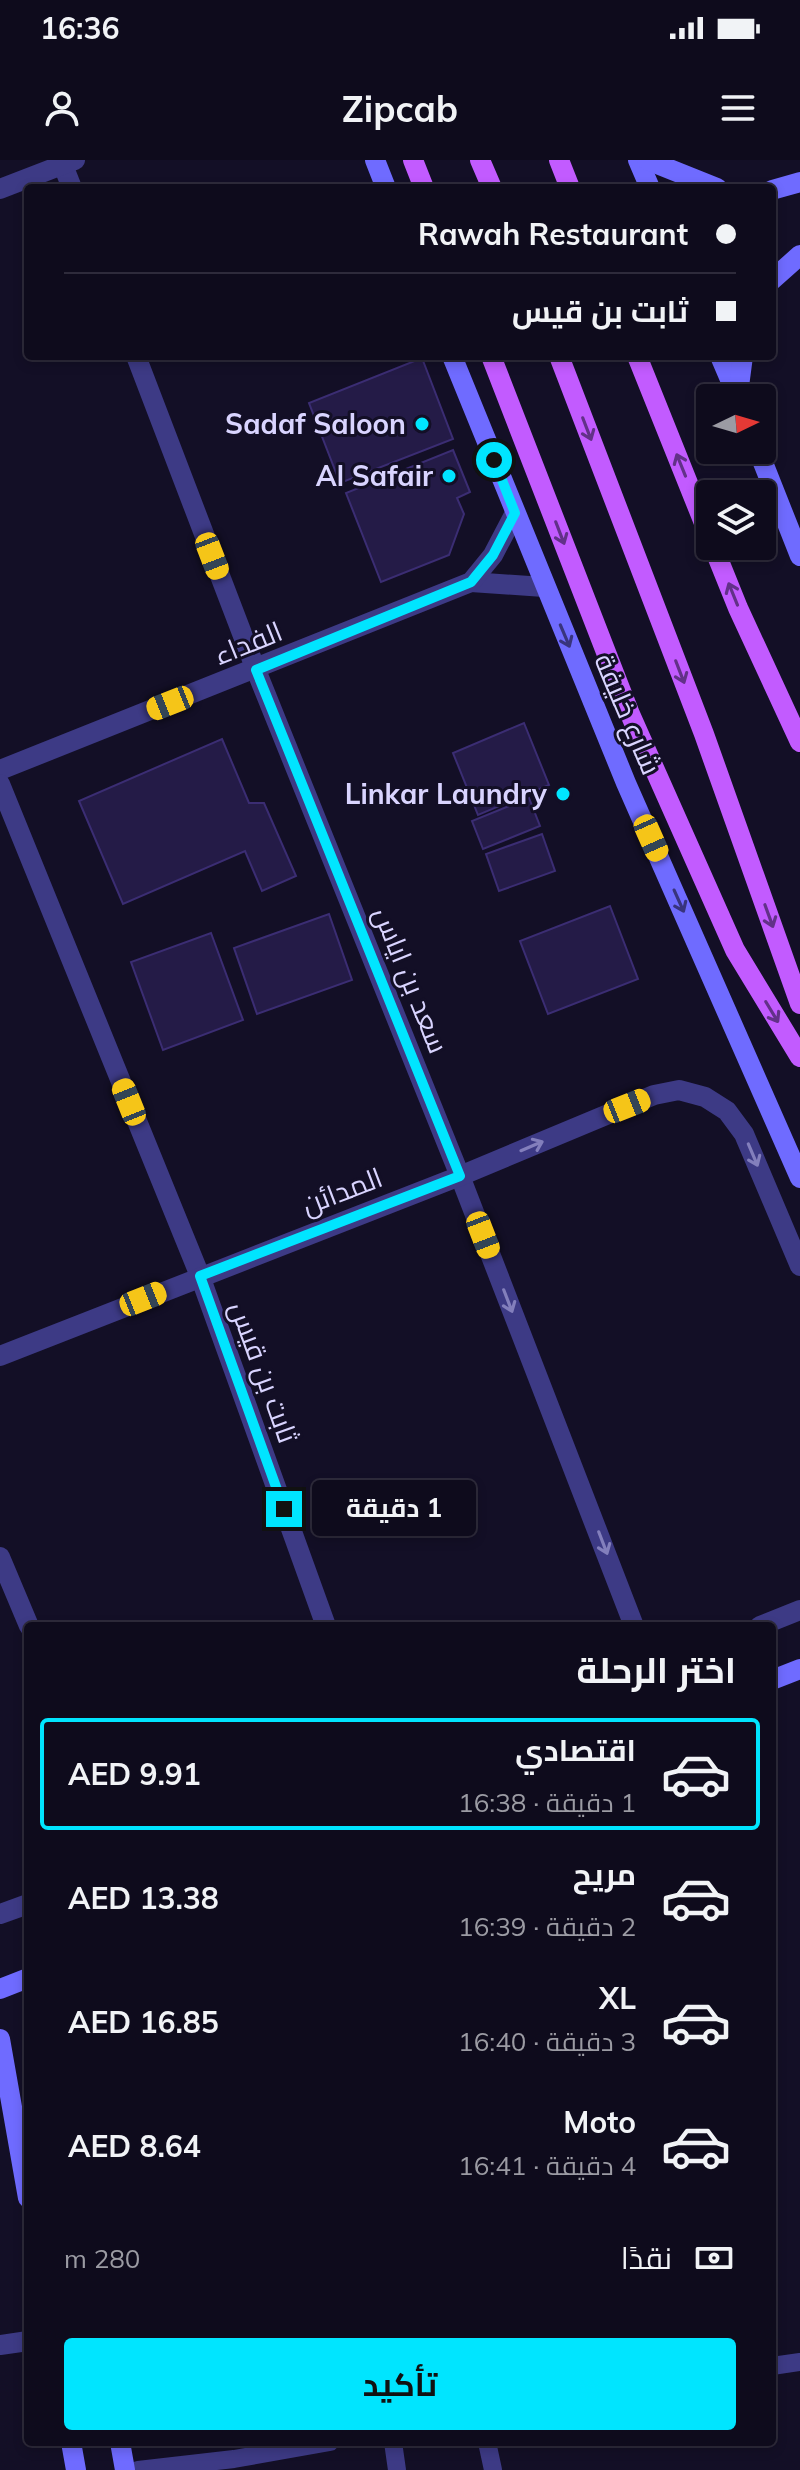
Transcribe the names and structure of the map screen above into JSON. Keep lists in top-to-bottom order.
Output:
{
  "streets": {
    "street": [
      "الفداء",
      "شارع خليفة",
      "سعد بن اياس",
      "المدائن",
      "ثابت بن قيس"
    ]
  },
  "crossings": [
    ["الفداء", "شارع خليفة"],
    ["الفداء", "سعد بن اياس"],
    ["سعد بن اياس", "المدائن"],
    ["المدائن", "ثابت بن قيس"]
  ],
  "one_way": ["شارع خليفة", "سعد بن اياس"],
  "places": ["Sadaf Saloon", "Al Safair", "Linkar Laundry"],
  "north": "right",
  "page": {
    "status": "16:36",
    "header": "Zipcab",
    "banner": ["Rawah Restaurant", "ثابت بن قيس"],
    "bubble": "1 دقيقة",
    "heading": "اختر الرحلة",
    "list": [
      {
        "name": "اقتصادي",
        "note": "1 دقيقة · 16:38",
        "value": "AED 9.91"
      },
      {
        "name": "مريح",
        "note": "2 دقيقة · 16:39",
        "value": "AED 13.38"
      },
      {
        "name": "XL",
        "note": "3 دقيقة · 16:40",
        "value": "AED 16.85"
      },
      {
        "name": "Moto",
        "note": "4 دقيقة · 16:41",
        "value": "AED 8.64"
      }
    ],
    "pay": ["نقدًا", "280 m"],
    "buttons": "تأكيد"
  }
}
